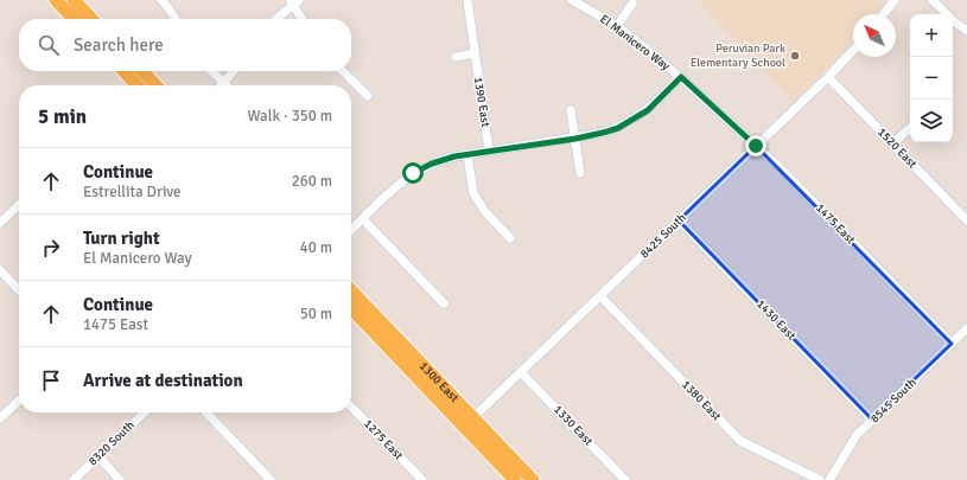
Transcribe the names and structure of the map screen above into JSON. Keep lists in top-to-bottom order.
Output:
{
  "streets": {
    "main road": ["1300 East"],
    "street": [
      "El Manicero Way",
      "1390 East",
      "1520 East",
      "1475 East",
      "8425 South",
      "1430 East",
      "1380 East",
      "8545 South",
      "1330 East",
      "1275 East",
      "8320 South"
    ]
  },
  "crossings": [
    ["El Manicero Way", "1475 East"],
    ["1520 East", "8425 South"],
    ["1475 East", "8425 South"],
    ["1475 East", "8545 South"],
    ["8425 South", "1430 East"],
    ["8425 South", "1300 East"],
    ["8425 South", "1380 East"],
    ["8425 South", "1330 East"],
    ["1430 East", "8545 South"]
  ],
  "places": ["Peruvian Park Elementary School"],
  "north": "top left",
  "page": {
    "map_buttons": ["+", "−"],
    "search": "Search here",
    "heading": ["5 min", "Walk · 350 m"],
    "list": [
      ["Continue", "Estrellita Drive", "260 m"],
      ["Turn right", "El Manicero Way", "40 m"],
      ["Continue", "1475 East", "50 m"],
      "Arrive at destination"
    ]
  }
}
